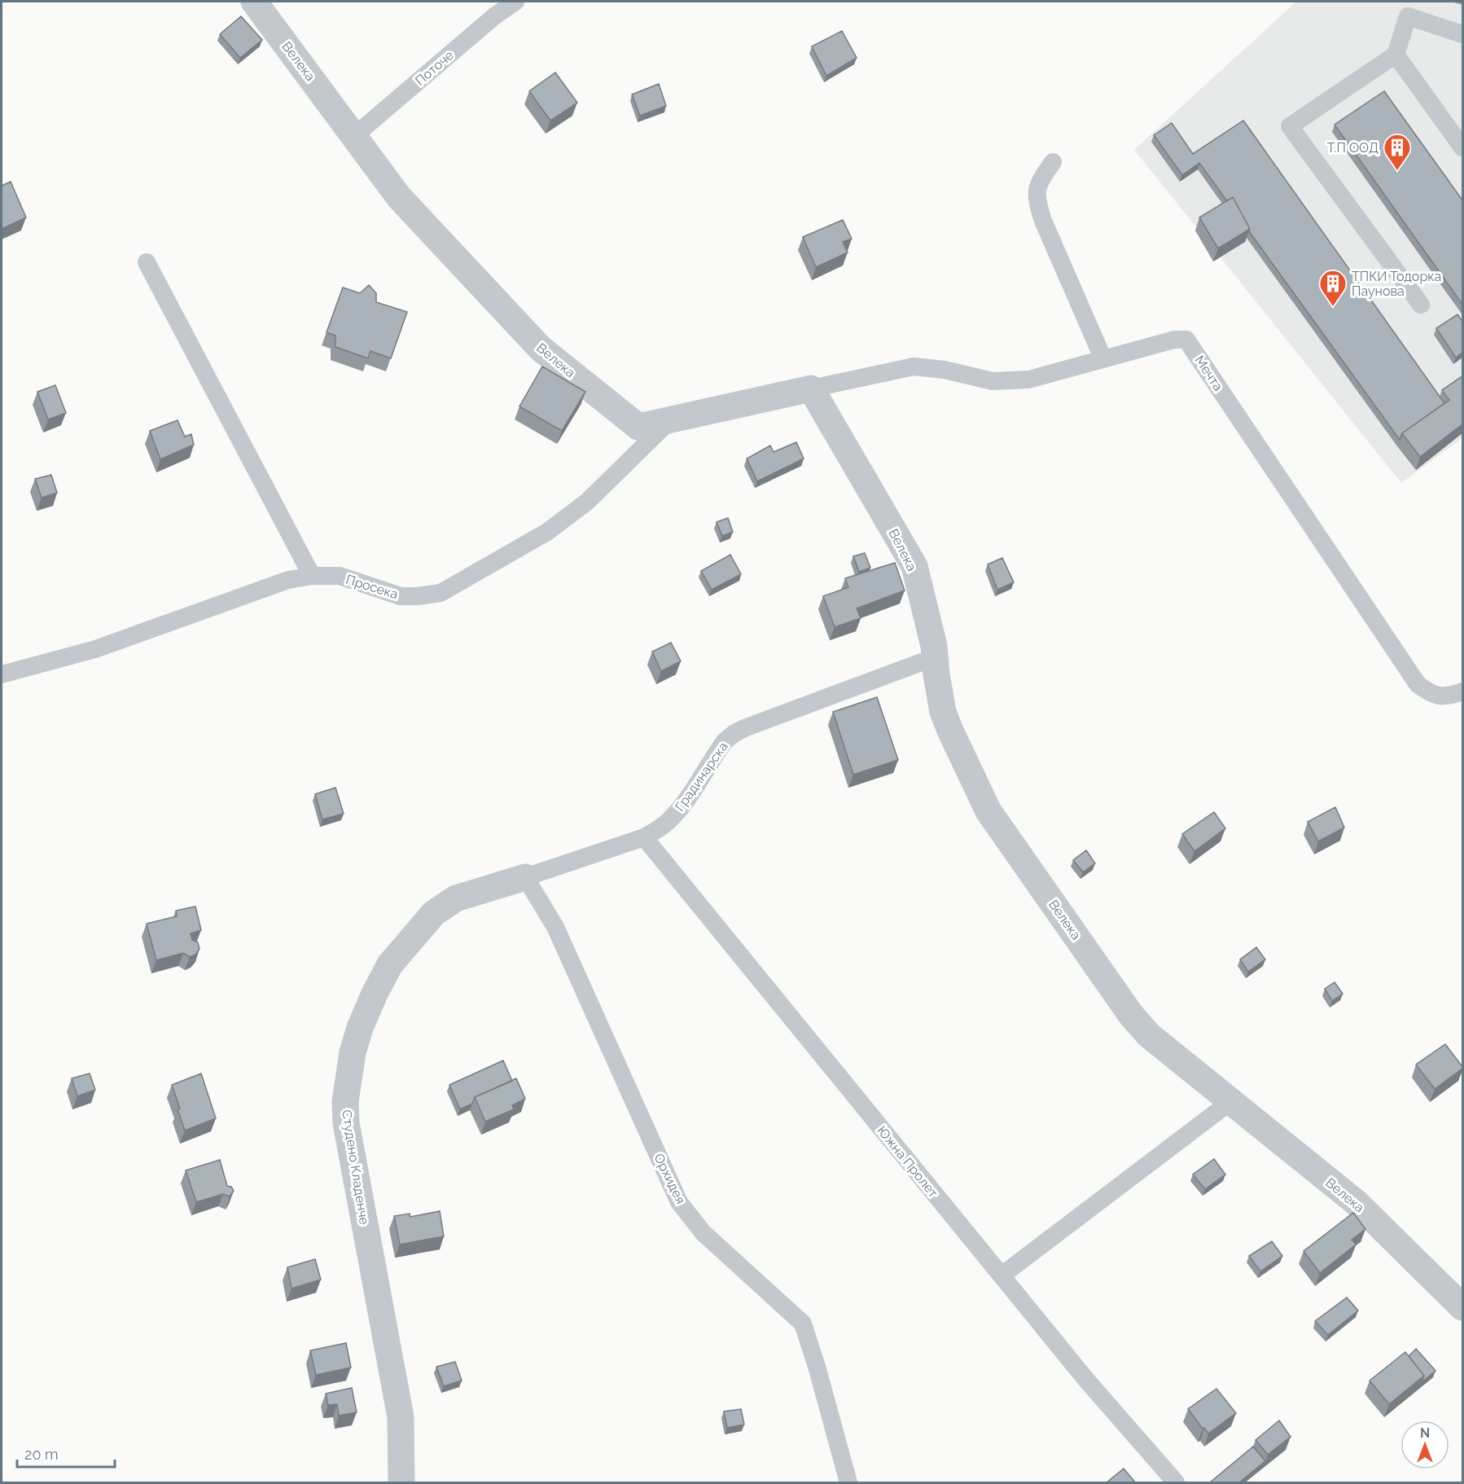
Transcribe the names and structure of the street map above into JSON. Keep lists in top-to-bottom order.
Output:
{
  "streets": {
    "street": ["Велека", "Студено Кладенче"],
    "lane": [
      "Поточе",
      "Мечта",
      "Просека",
      "Градинарска",
      "Южна Пролет",
      "Орхидея"
    ]
  },
  "crossings": [
    ["Велека", "Поточе"],
    ["Велека", "Мечта"],
    ["Велека", "Просека"],
    ["Велека", "Градинарска"],
    ["Градинарска", "Южна Пролет"],
    ["Градинарска", "Студено Кладенче"],
    ["Градинарска", "Орхидея"],
    ["Студено Кладенче", "Орхидея"]
  ],
  "places": {
    "building": ["Т.П ООД", "ТПКИ Тодорка Паунова"]
  },
  "scale_bar": "20 m",
  "north": "top"
}
